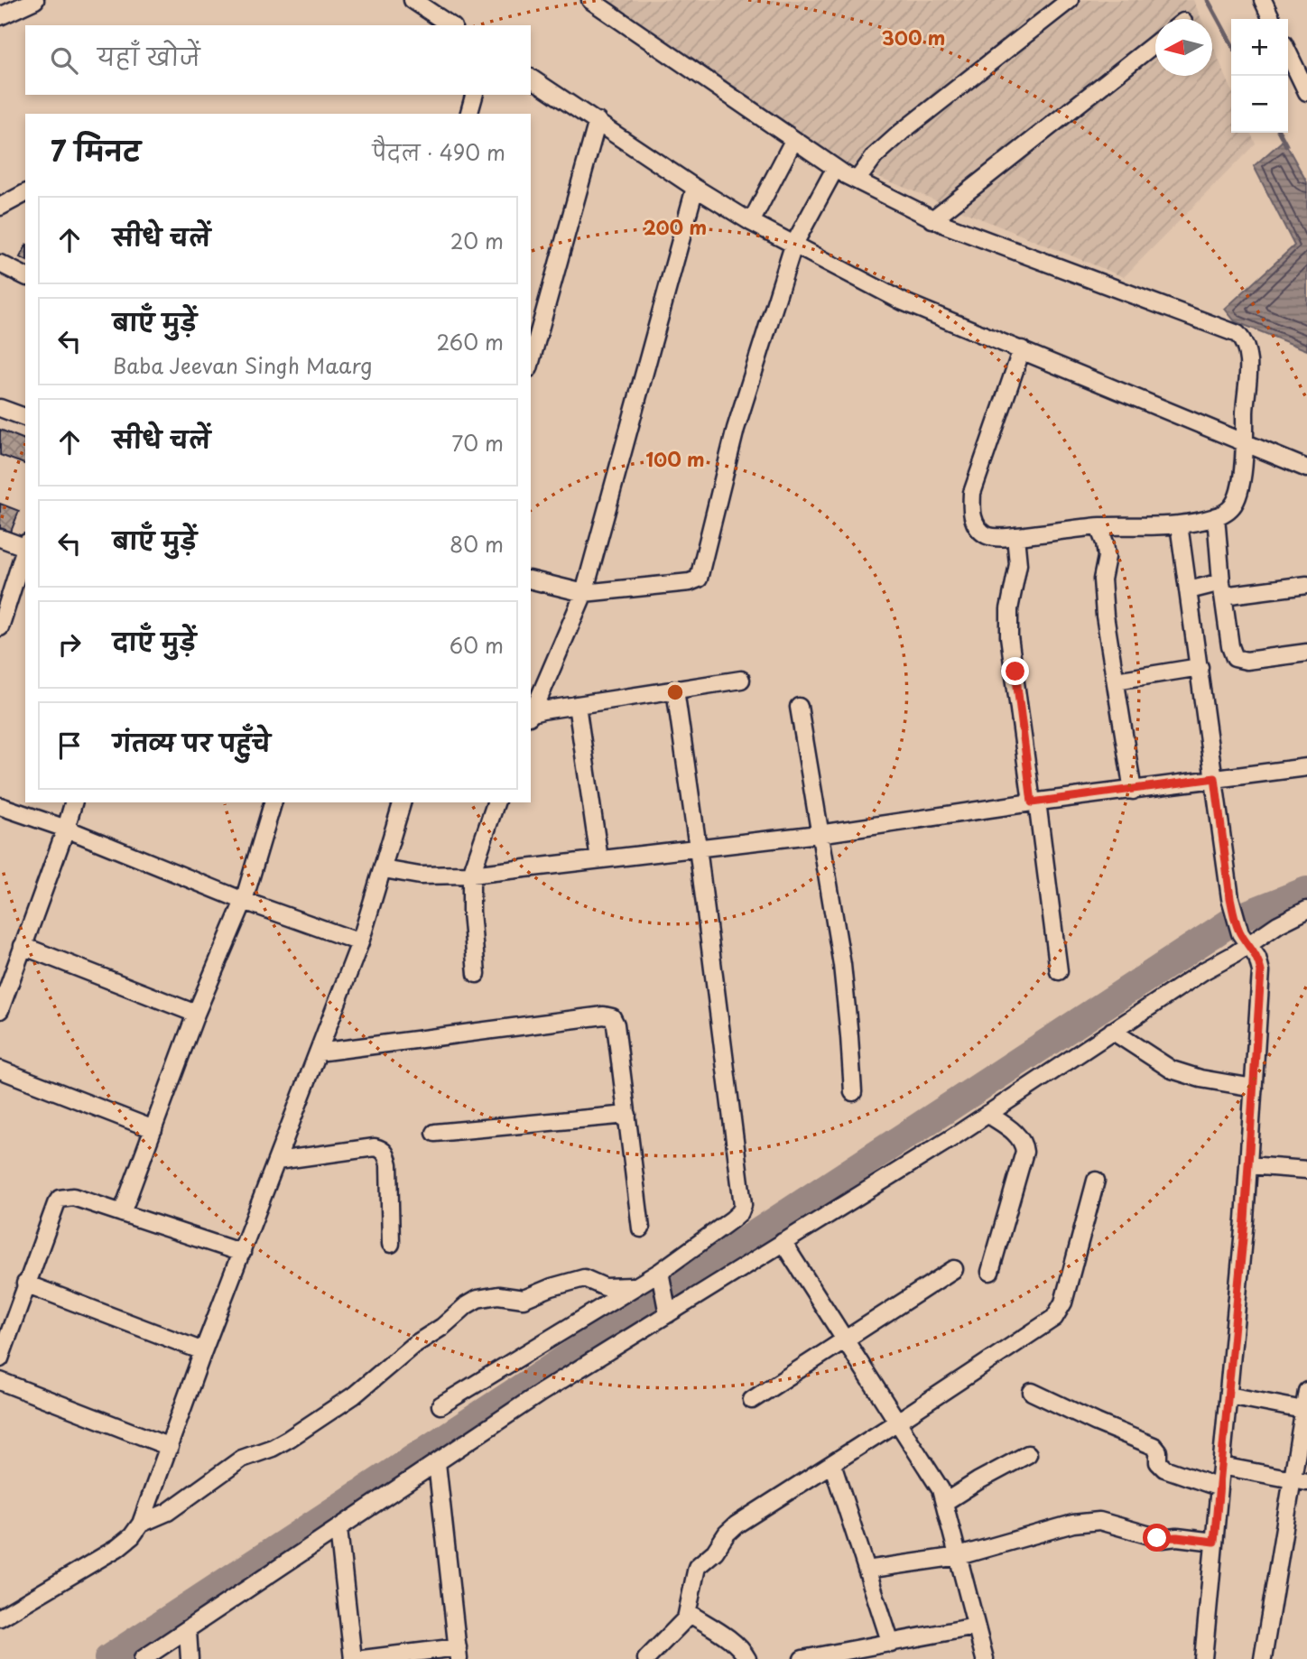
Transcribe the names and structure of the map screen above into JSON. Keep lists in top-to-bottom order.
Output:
{
  "north": "left",
  "page": {
    "map_buttons": ["+", "−"],
    "search": "यहाँ खोजें",
    "heading": ["7 मिनट", "पैदल · 490 m"],
    "list": [
      ["सीधे चलें", "20 m"],
      ["बाएँ मुड़ें", "Baba Jeevan Singh Maarg", "260 m"],
      ["सीधे चलें", "70 m"],
      ["बाएँ मुड़ें", "80 m"],
      ["दाएँ मुड़ें", "60 m"],
      "गंतव्य पर पहुँचे"
    ]
  },
  "rings": ["300 m", "200 m", "100 m"]
}
